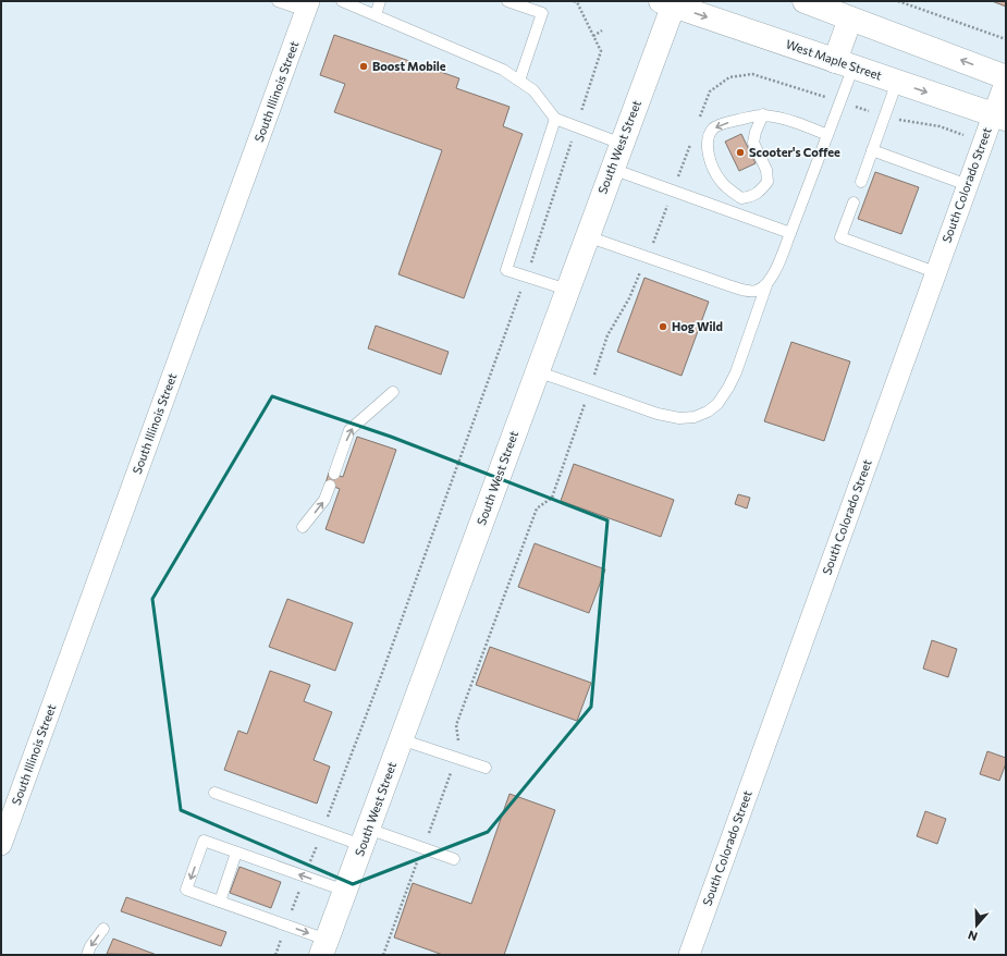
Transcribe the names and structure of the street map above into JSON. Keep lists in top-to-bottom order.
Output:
{
  "streets": {
    "main road": ["West Maple Street", "South West Street"],
    "street": ["South Illinois Street", "South Colorado Street"]
  },
  "crossings": [
    ["West Maple Street", "South West Street"],
    ["West Maple Street", "South Colorado Street"]
  ],
  "places": ["Boost Mobile", "Scooter's Coffee", "Hog Wild"],
  "north": "bottom"
}
